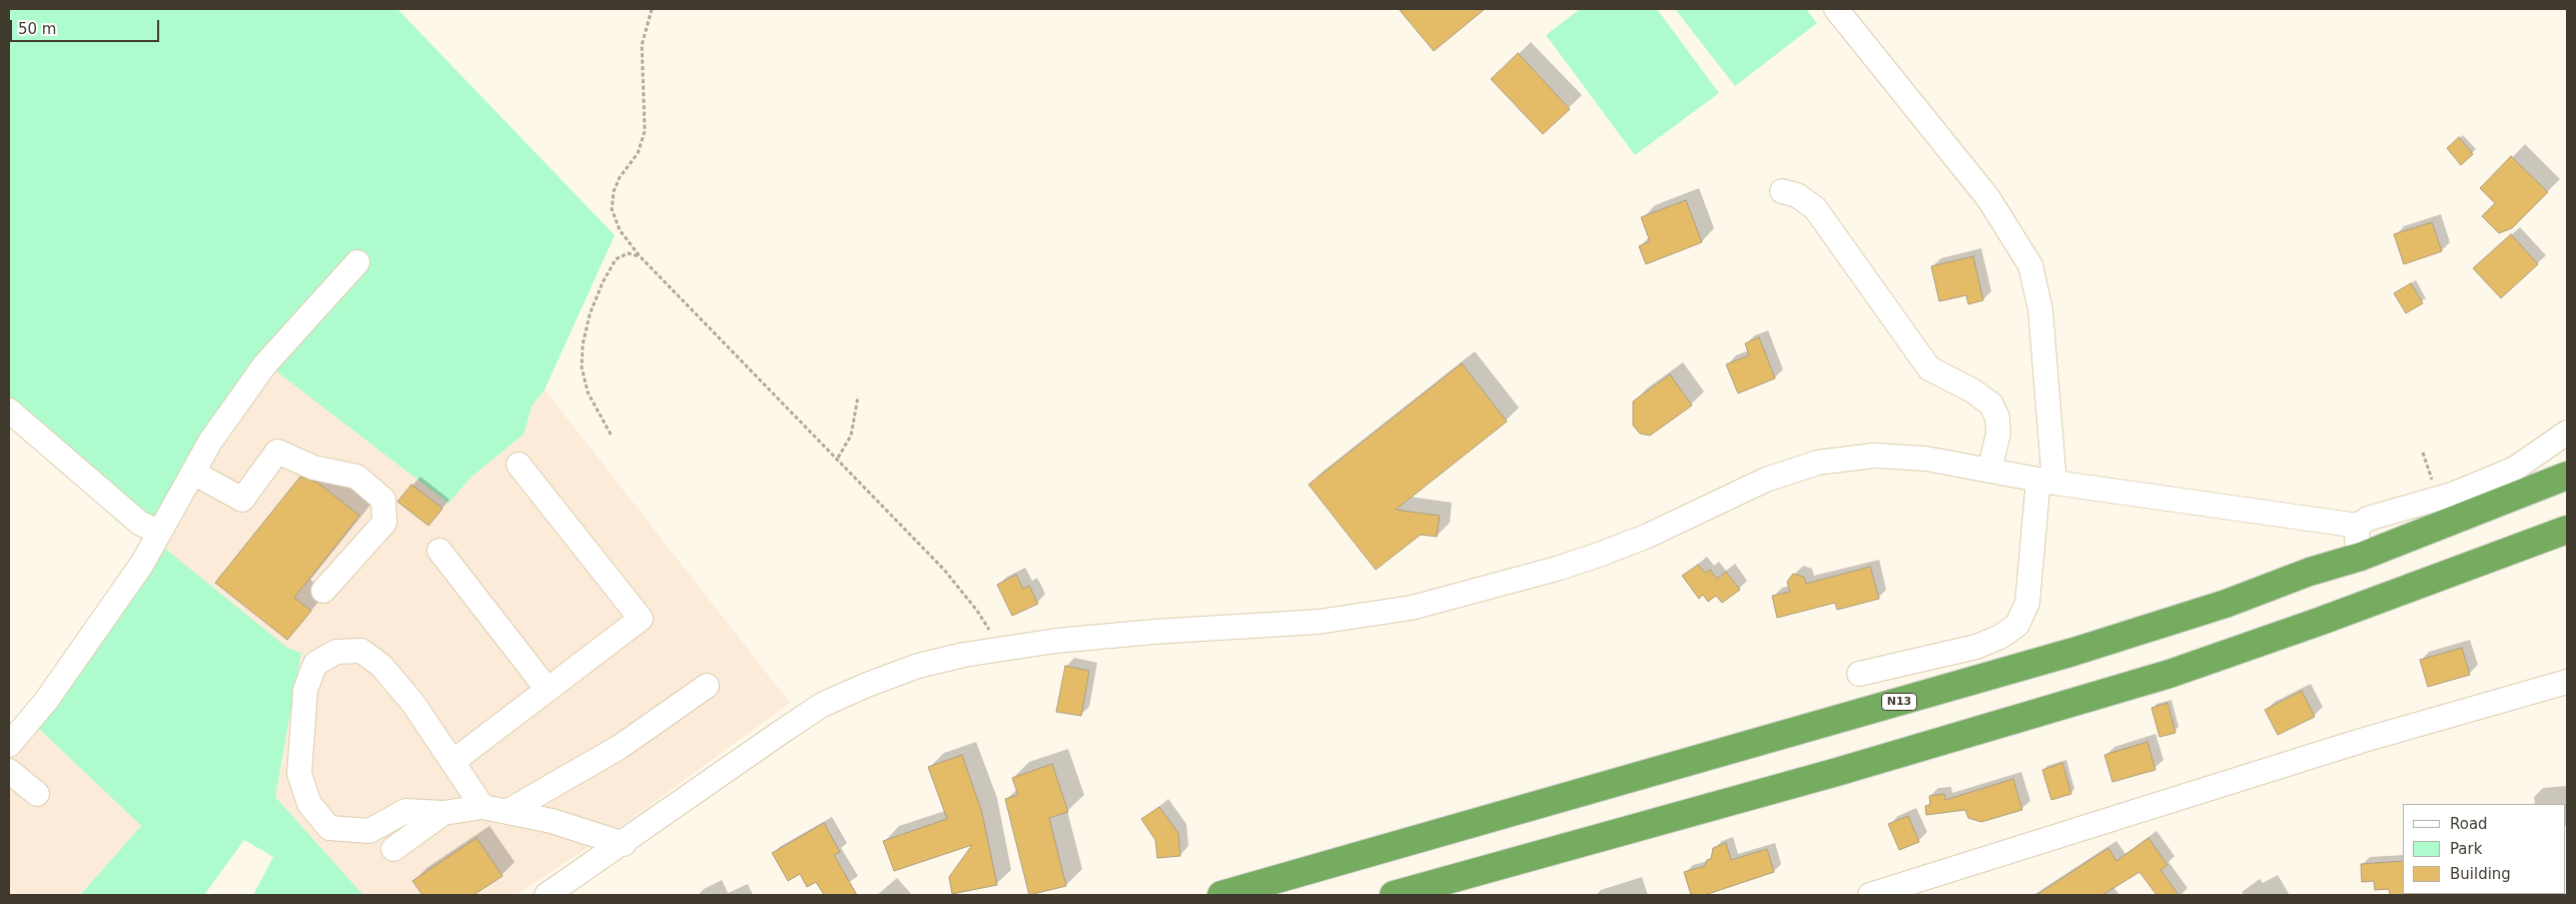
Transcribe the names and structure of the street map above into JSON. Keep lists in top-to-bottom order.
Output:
{
  "streets": {
    "highway": ["N13"]
  },
  "legend": ["Road", "Park", "Building"],
  "scale_bar": "50 m"
}
